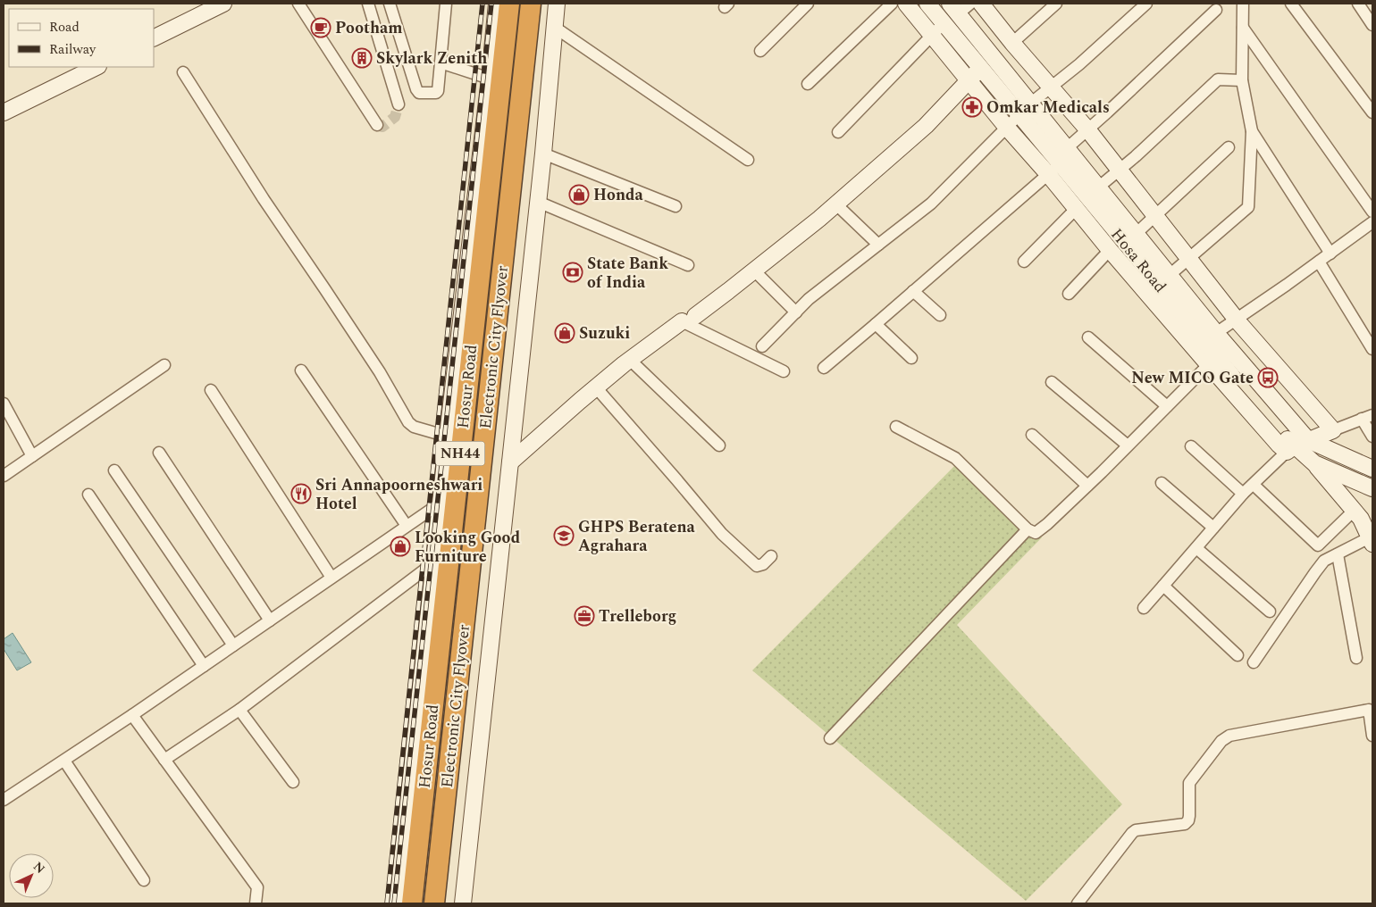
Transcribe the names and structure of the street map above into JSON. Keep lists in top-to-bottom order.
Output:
{
  "streets": {
    "highway": ["Electronic City Flyover", "Hosur Road", "NH44"],
    "street": ["Hosa Road"]
  },
  "places": {
    "cafe": ["Pootham"],
    "building": ["Skylark Zenith"],
    "pharmacy": ["Omkar Medicals"],
    "shop": ["Honda", "Suzuki", "Looking Good Furniture"],
    "bank": ["State Bank of India"],
    "bus stop": ["New MICO Gate"],
    "restaurant": ["Sri Annapoorneshwari Hotel"],
    "school or university": ["GHPS Beratena Agrahara"],
    "office": ["Trelleborg"]
  },
  "legend": ["Road", "Railway"],
  "north": "top right"
}
